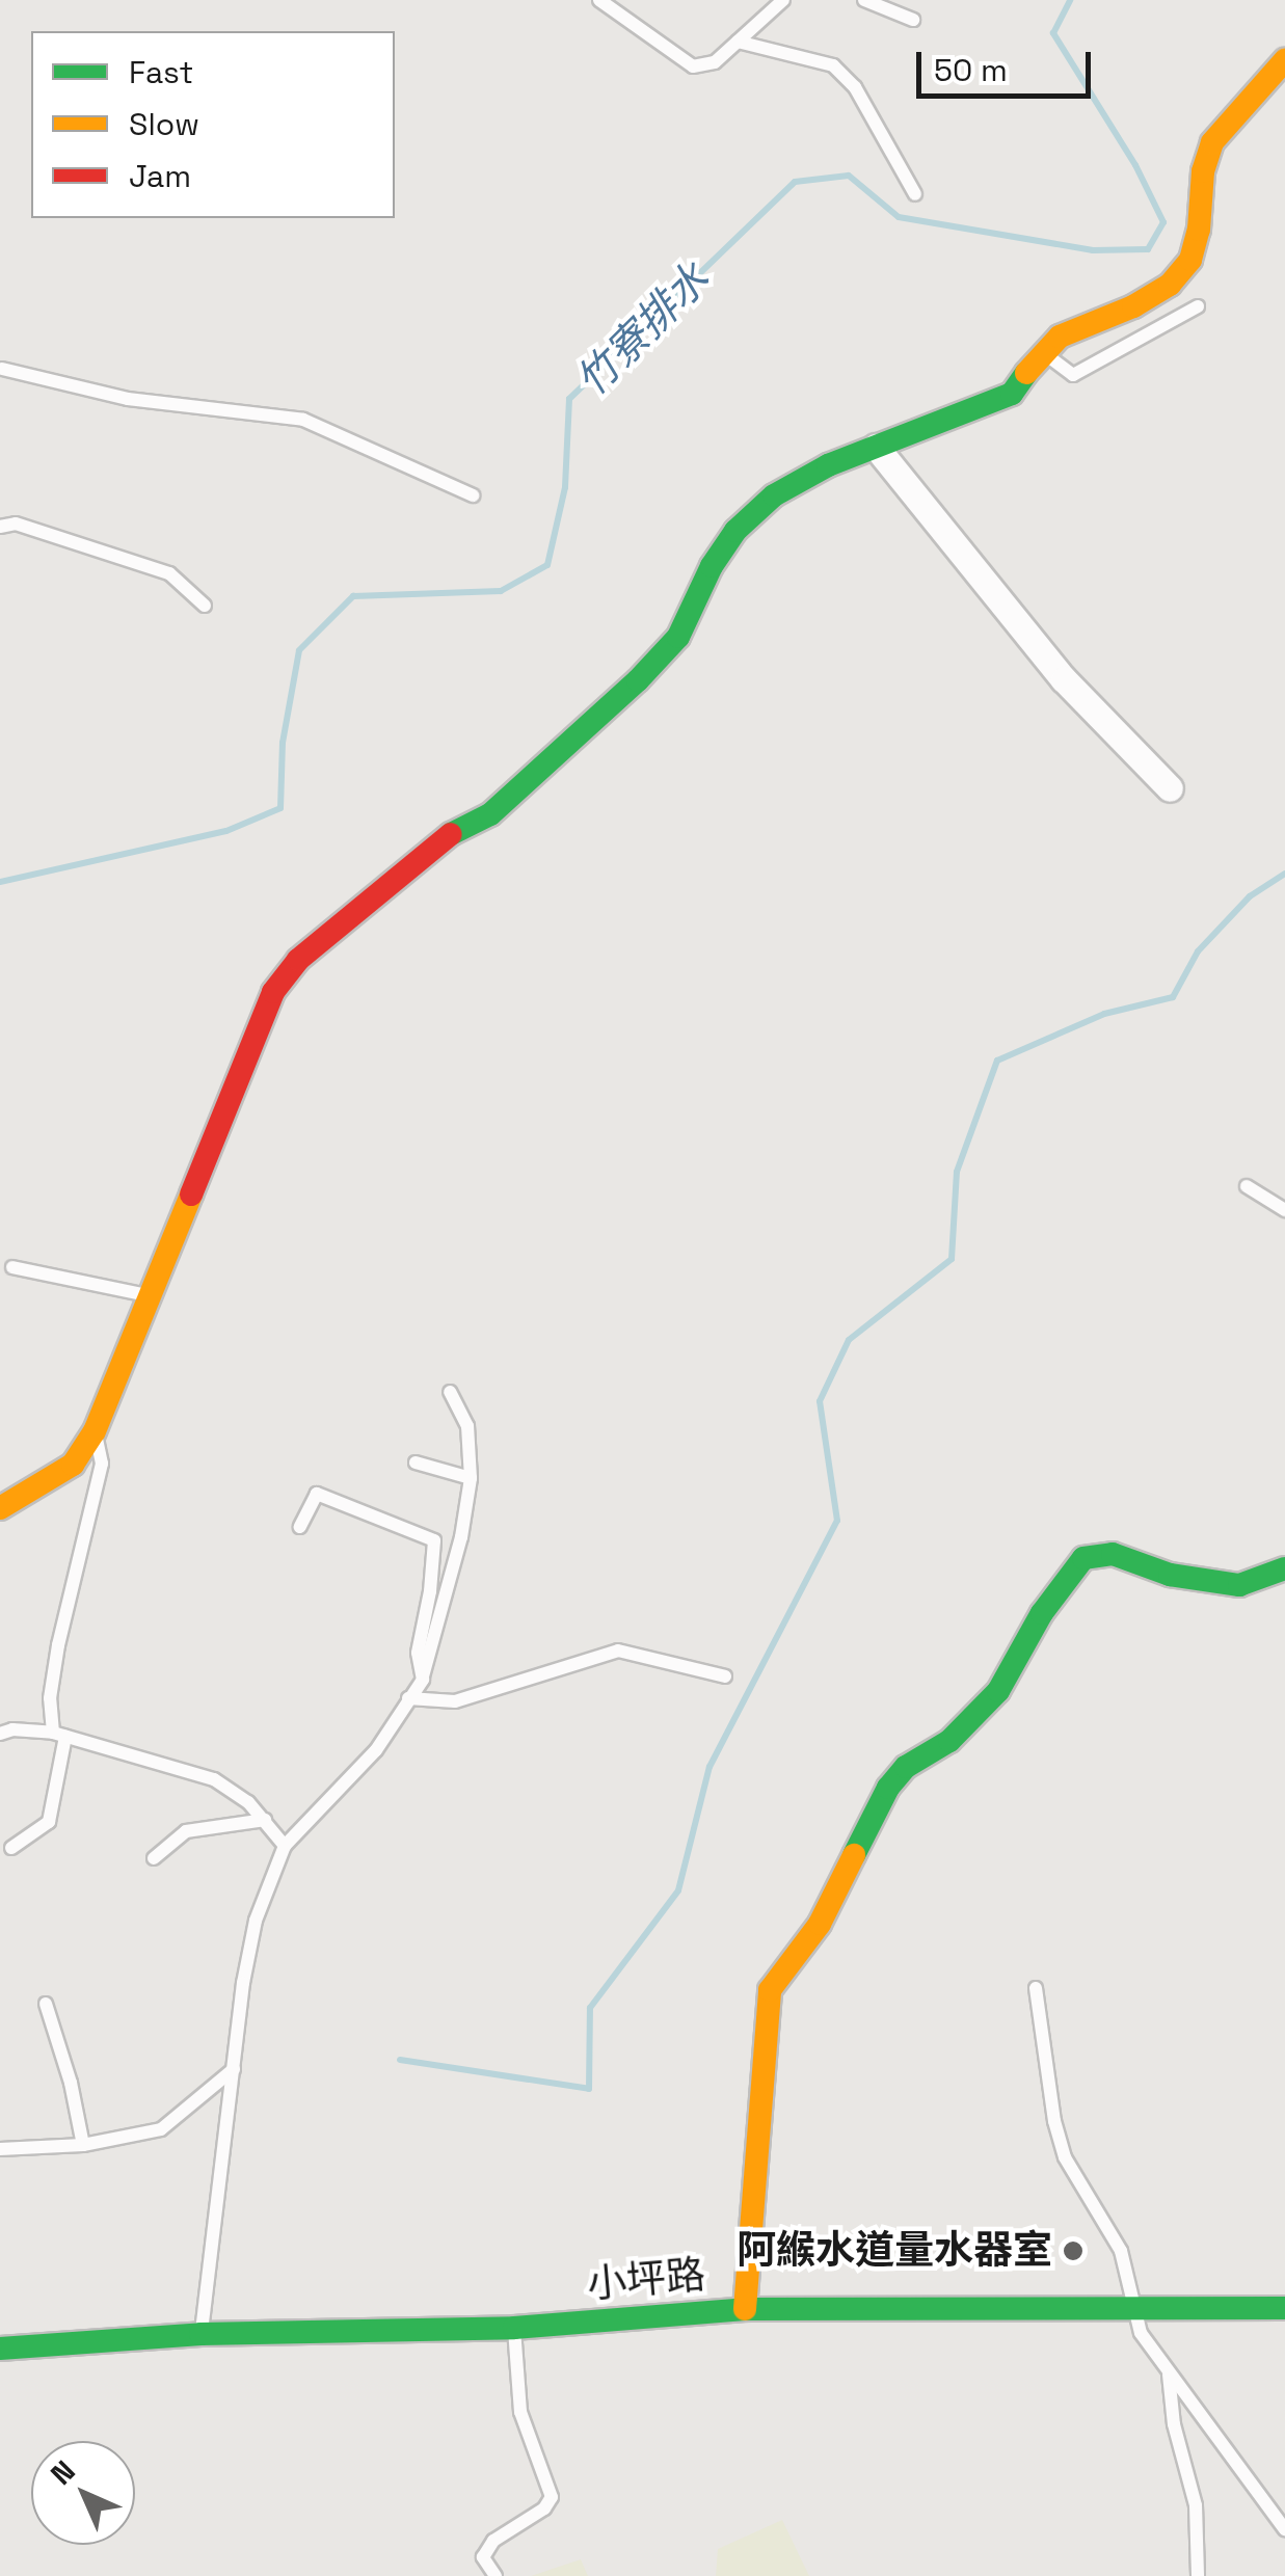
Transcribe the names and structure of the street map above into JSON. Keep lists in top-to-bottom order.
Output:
{
  "streets": {
    "street": ["小坪路"]
  },
  "water": ["竹寮排水"],
  "places": ["阿緱水道量水器室"],
  "legend": ["Fast", "Slow", "Jam"],
  "scale_bar": "50 m",
  "north": "top left"
}
